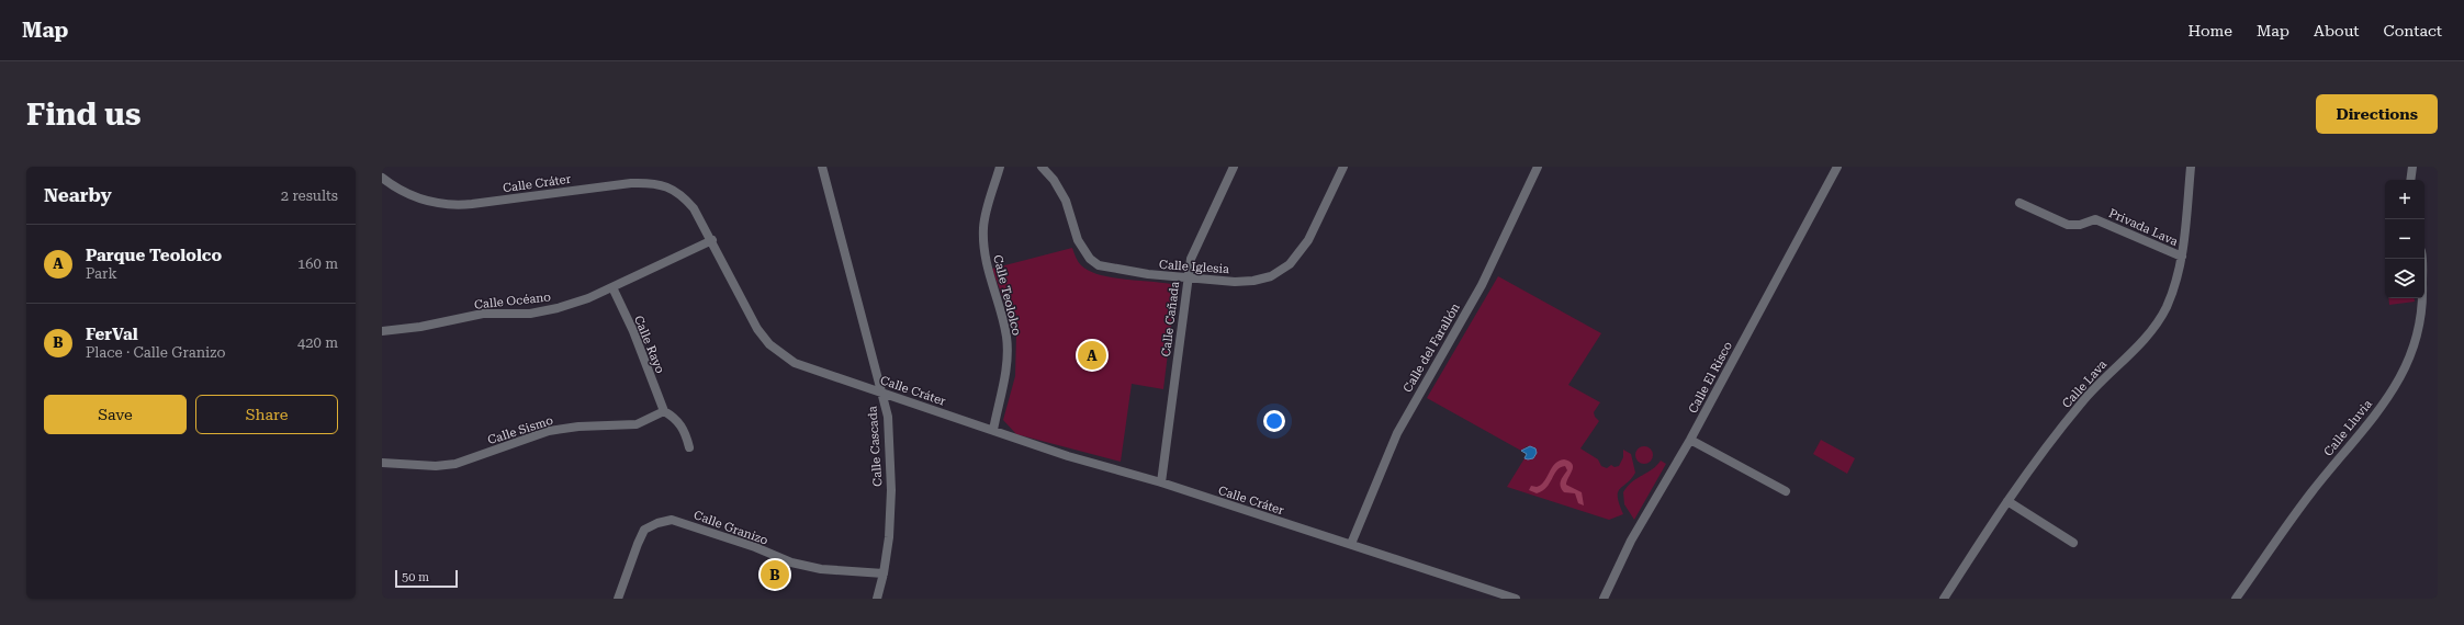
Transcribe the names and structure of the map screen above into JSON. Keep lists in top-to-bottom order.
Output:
{
  "streets": {
    "street": [
      "Calle Cráter",
      "Privada Lava",
      "Calle Iglesia",
      "Calle Teololco",
      "Calle Océano",
      "Calle Cañada",
      "Calle Rayo",
      "Calle del Farallón",
      "Calle El Risco",
      "Calle Lava",
      "Calle Lluvia",
      "Calle Sismo",
      "Calle Cascada",
      "Calle Granizo"
    ]
  },
  "crossings": [
    ["Calle Cráter", "Calle Teololco"],
    ["Calle Cráter", "Calle Océano"],
    ["Calle Cráter", "Calle Cañada"],
    ["Calle Cráter", "Calle del Farallón"],
    ["Calle Cráter", "Calle Cascada"],
    ["Privada Lava", "Calle Lava"],
    ["Calle Iglesia", "Calle Cañada"],
    ["Calle Océano", "Calle Rayo"],
    ["Calle Rayo", "Calle Sismo"],
    ["Calle Cascada", "Calle Granizo"]
  ],
  "scale_bar": "50 m",
  "page": {
    "header": "Map",
    "nav": [
      "Home",
      "Map",
      "About",
      "Contact"
    ],
    "buttons": [
      "Directions",
      ["Save", "Share"]
    ],
    "title": "Find us",
    "heading": ["Nearby", "2 results"],
    "map_buttons": ["+", "−"],
    "list": [
      {
        "mark": "A",
        "name": "Parque Teololco",
        "note": "Park",
        "value": "160 m"
      },
      {
        "mark": "B",
        "name": "FerVal",
        "note": "Place · Calle Granizo",
        "value": "420 m"
      }
    ],
    "pins": ["A", "B"],
    "scale": "50 m"
  }
}
